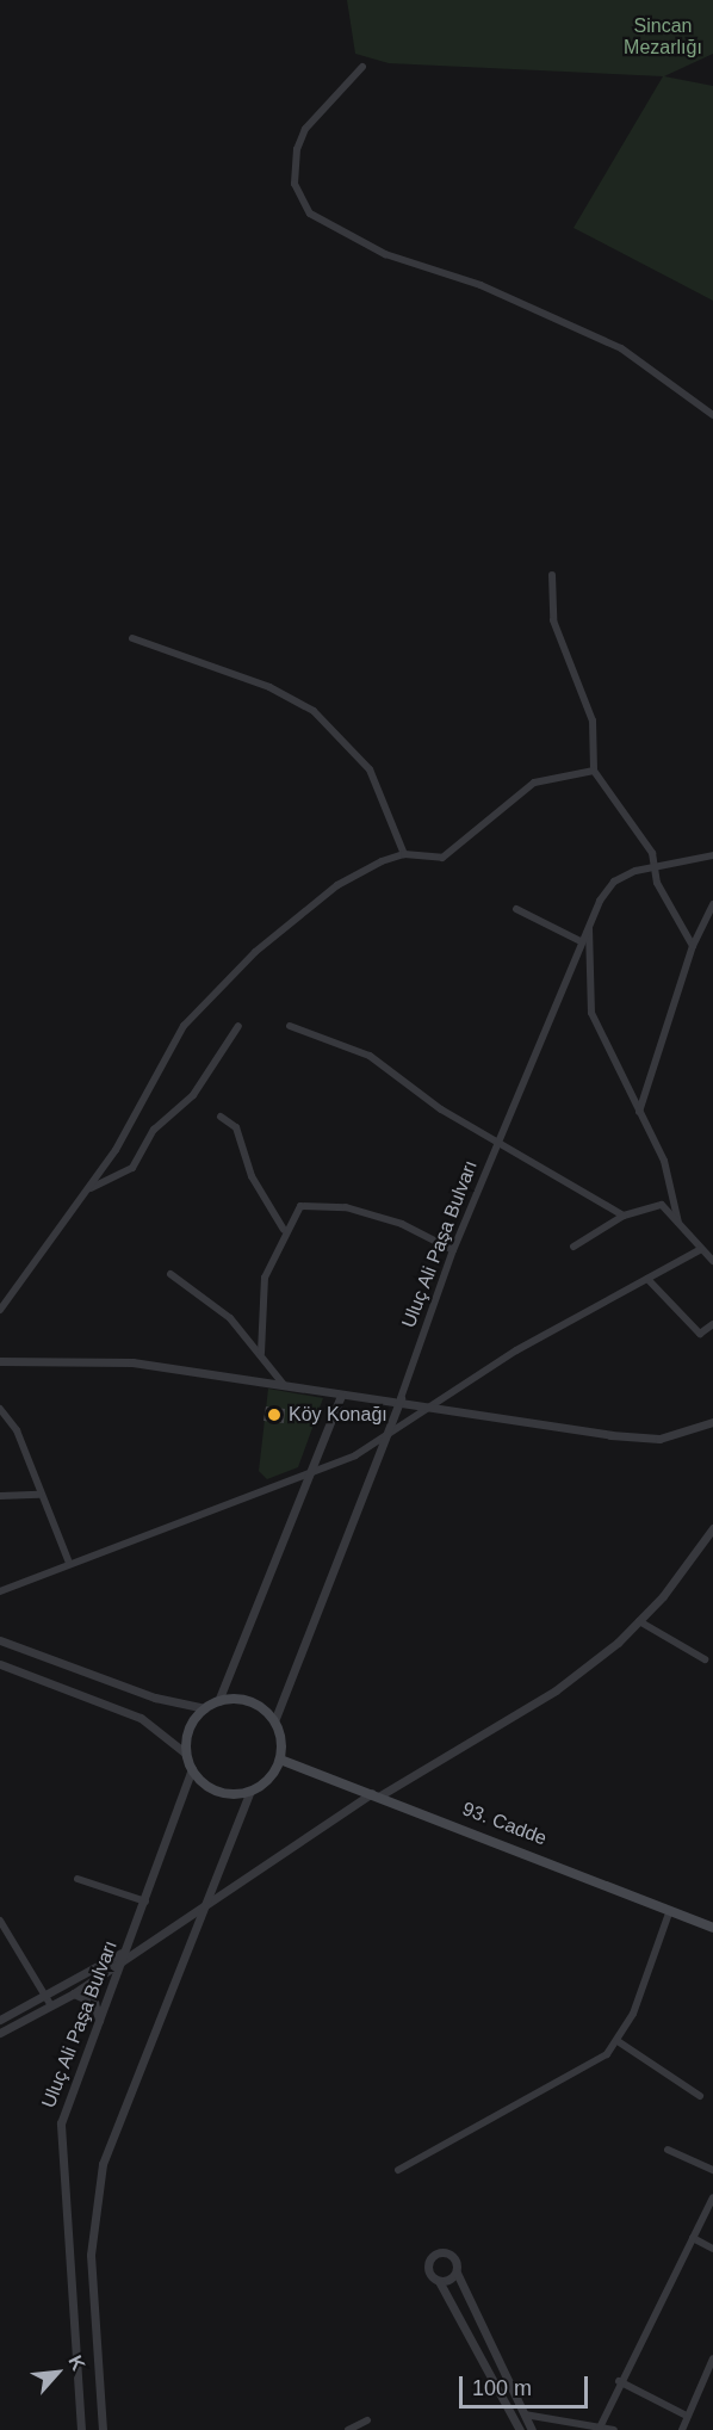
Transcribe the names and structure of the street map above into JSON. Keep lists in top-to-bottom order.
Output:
{
  "streets": {
    "main road": ["93. Cadde"],
    "street": ["Uluç Ali Paşa Bulvarı"]
  },
  "crossings": [
    ["Uluç Ali Paşa Bulvarı", "93. Cadde"]
  ],
  "parks": ["Sincan Mezarlığı"],
  "places": ["Köy Konağı"],
  "scale_bar": "100 m",
  "north": "top right"
}
